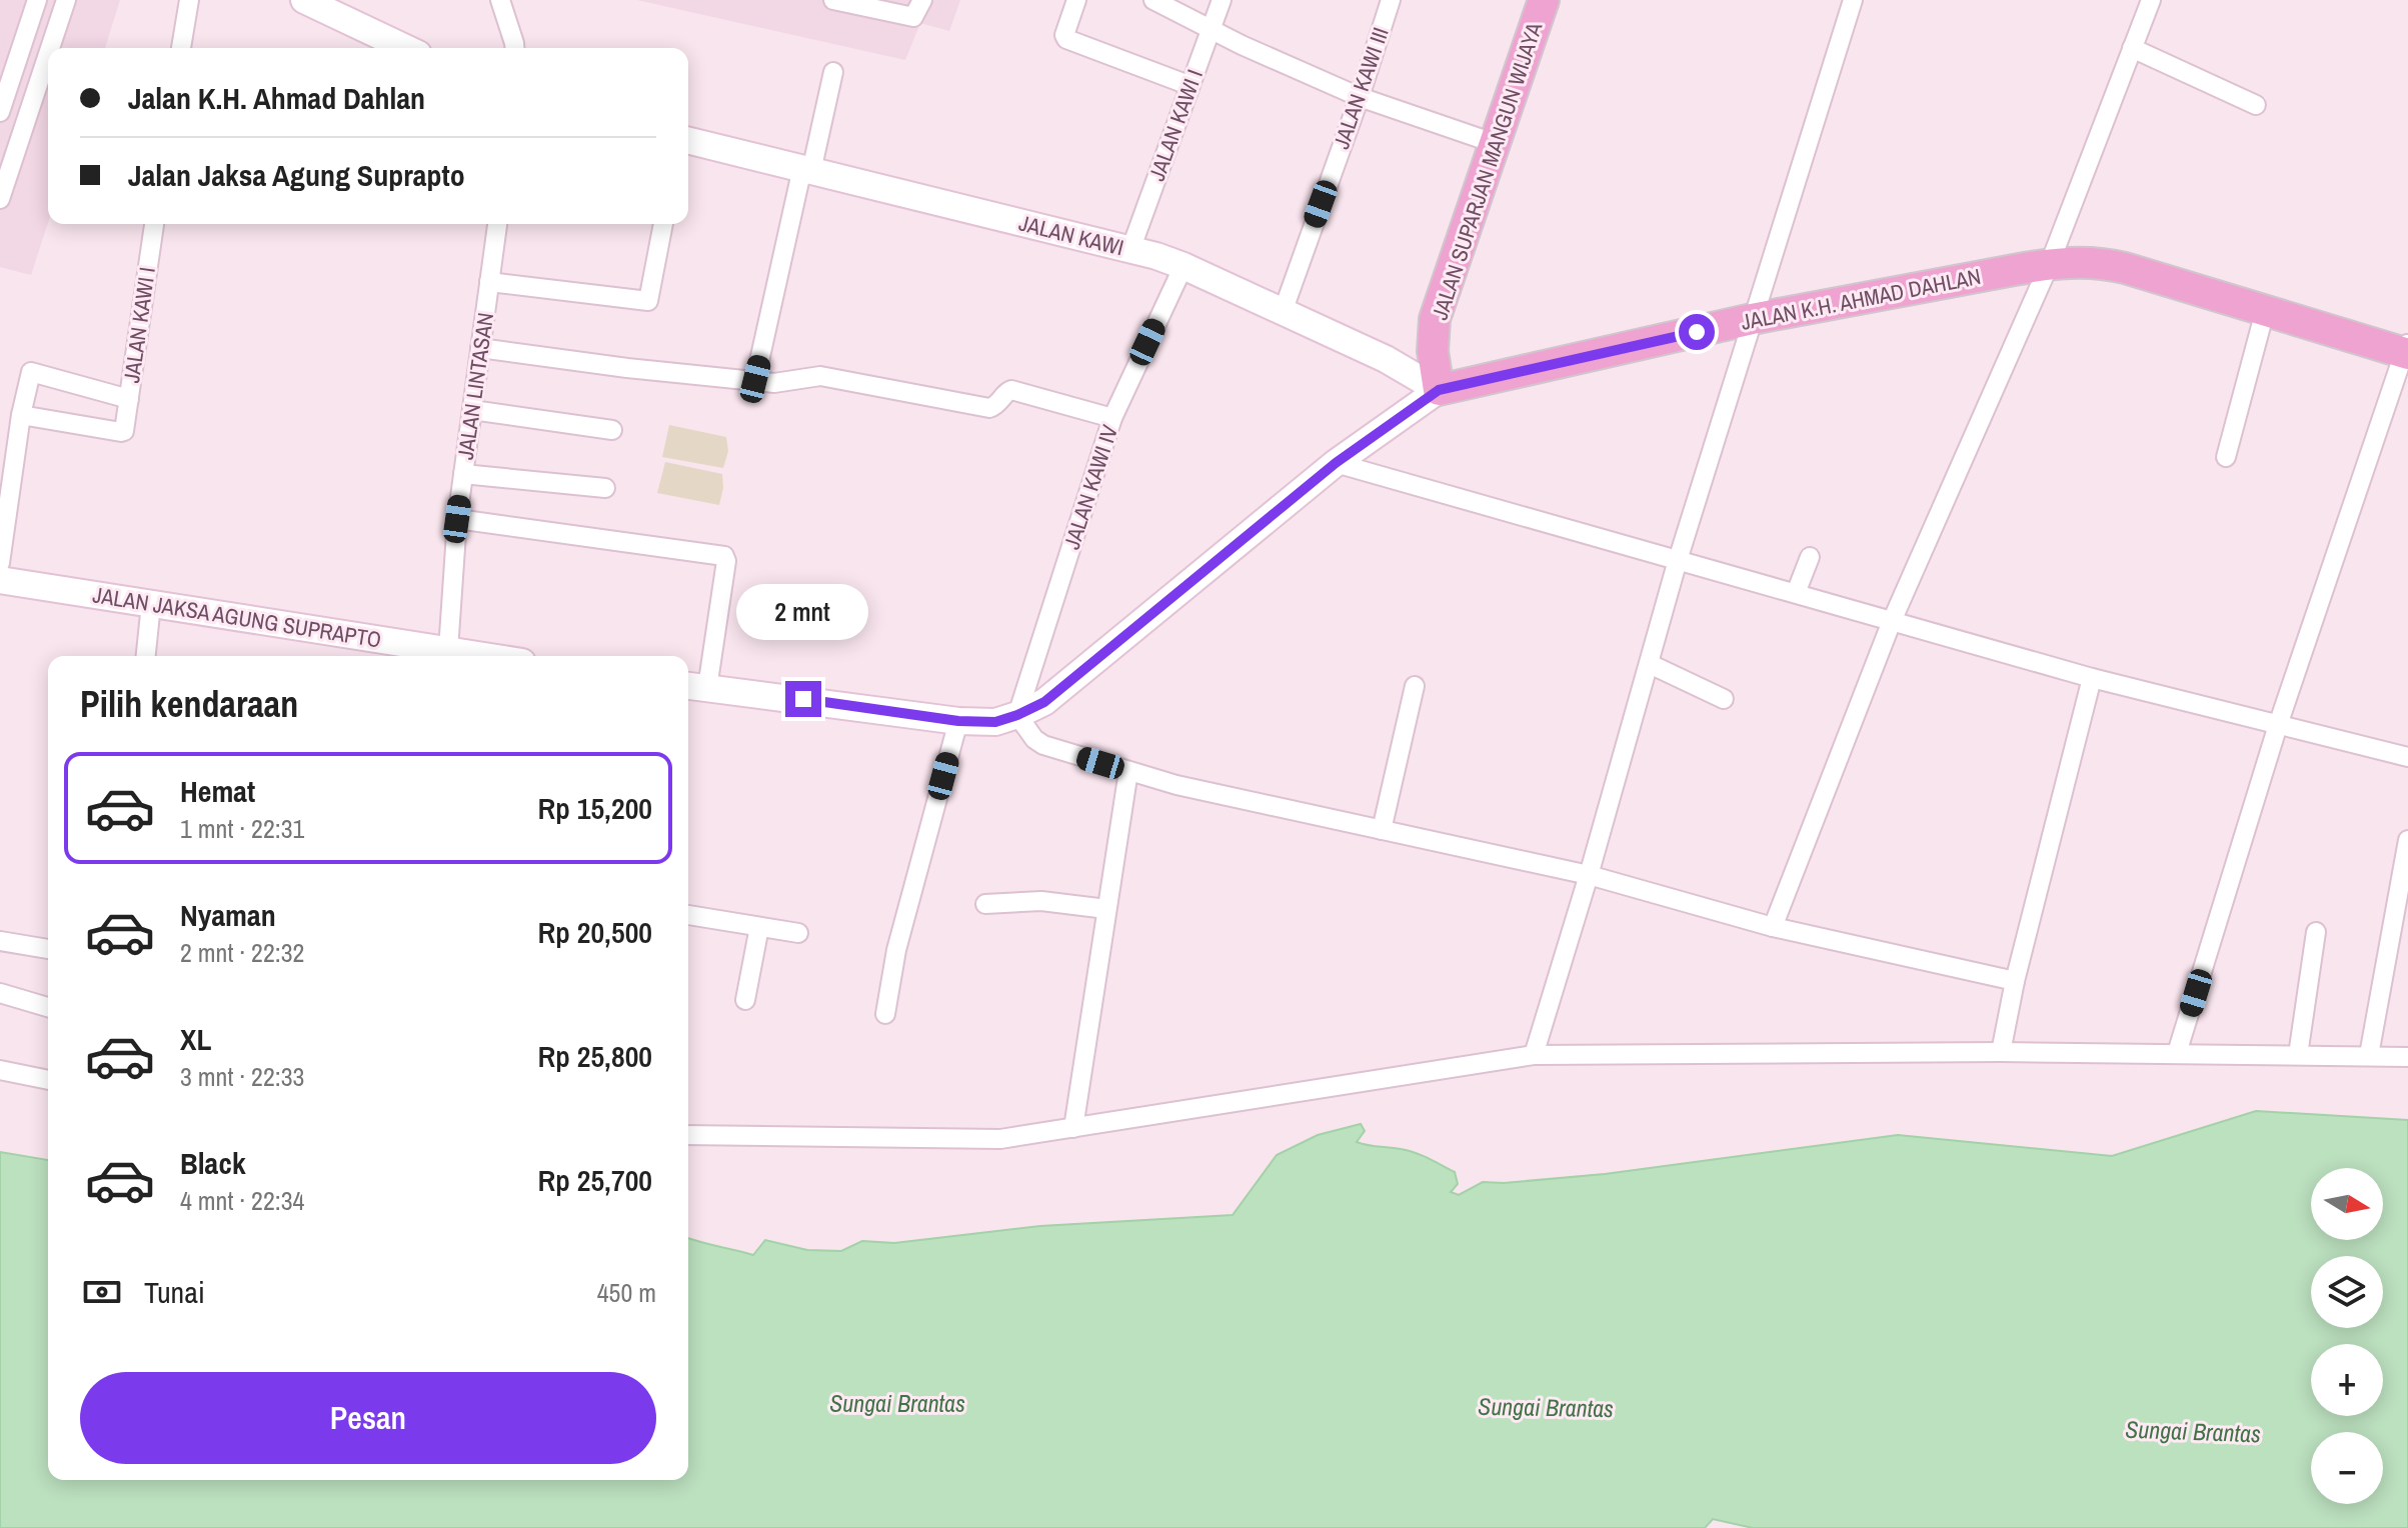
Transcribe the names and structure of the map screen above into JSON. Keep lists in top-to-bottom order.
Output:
{
  "streets": {
    "highway": ["JALAN SUPARJAN MANGUN WIJAYA", "JALAN K.H. AHMAD DAHLAN"],
    "main road": ["JALAN KAWI", "JALAN JAKSA AGUNG SUPRAPTO"],
    "street": [
      "JALAN KAWI III",
      "JALAN KAWI I",
      "JALAN LINTASAN",
      "JALAN KAWI IV"
    ]
  },
  "crossings": [
    ["JALAN KAWI III", "JALAN KAWI"],
    ["JALAN KAWI I", "JALAN KAWI"],
    ["JALAN SUPARJAN MANGUN WIJAYA", "JALAN KAWI"],
    ["JALAN SUPARJAN MANGUN WIJAYA", "JALAN K.H. AHMAD DAHLAN"],
    ["JALAN KAWI", "JALAN K.H. AHMAD DAHLAN"],
    ["JALAN KAWI", "JALAN KAWI IV"],
    ["JALAN K.H. AHMAD DAHLAN", "JALAN KAWI IV"],
    ["JALAN LINTASAN", "JALAN JAKSA AGUNG SUPRAPTO"]
  ],
  "water": ["Sungai Brantas"],
  "north": "right",
  "page": {
    "banner": ["Jalan K.H. Ahmad Dahlan", "Jalan Jaksa Agung Suprapto"],
    "bubble": "2 mnt",
    "heading": "Pilih kendaraan",
    "list": [
      {
        "name": "Hemat",
        "note": "1 mnt · 22:31",
        "value": "Rp 15,200"
      },
      {
        "name": "Nyaman",
        "note": "2 mnt · 22:32",
        "value": "Rp 20,500"
      },
      {
        "name": "XL",
        "note": "3 mnt · 22:33",
        "value": "Rp 25,800"
      },
      {
        "name": "Black",
        "note": "4 mnt · 22:34",
        "value": "Rp 25,700"
      }
    ],
    "map_buttons": ["+", "−"],
    "pay": ["Tunai", "450 m"],
    "buttons": "Pesan"
  }
}
